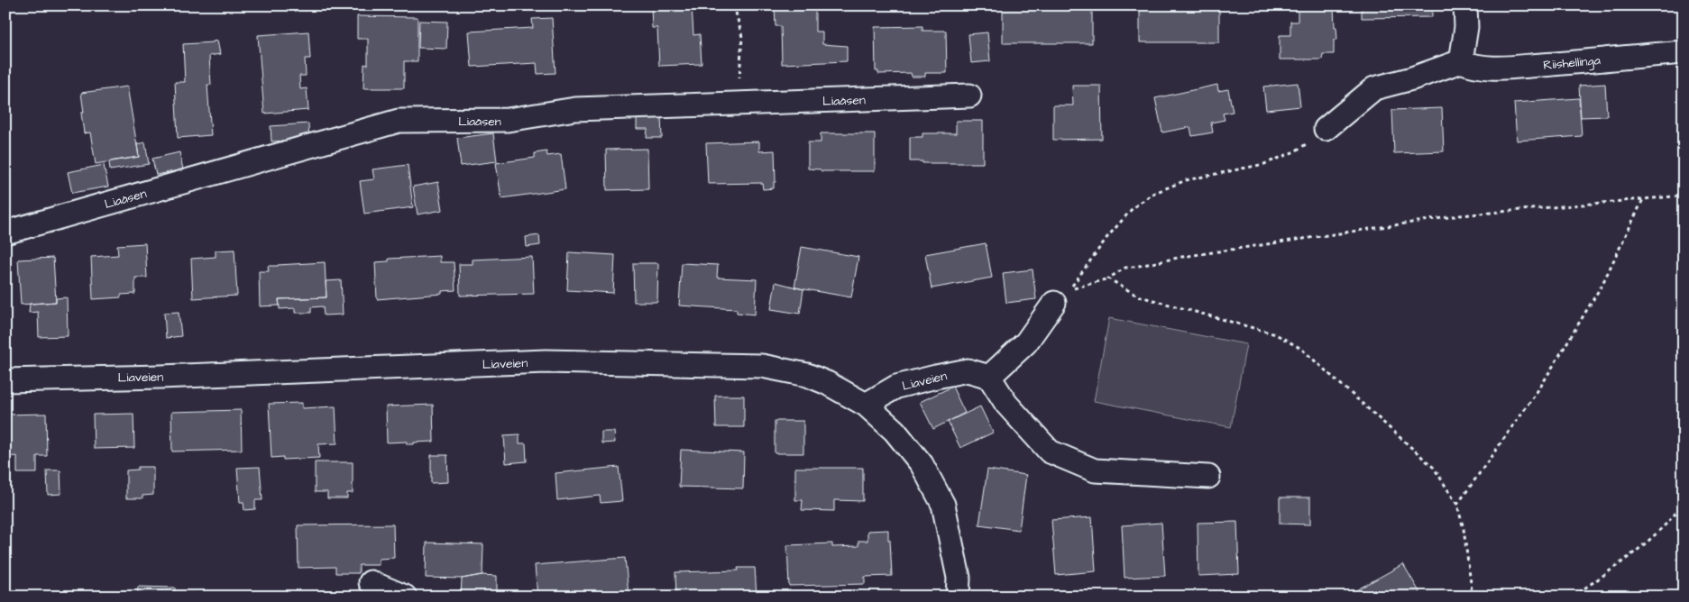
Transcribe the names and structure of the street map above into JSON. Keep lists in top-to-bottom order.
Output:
{
  "streets": {
    "street": ["Riishellinga", "Liaåsen", "Liaveien"]
  }
}
